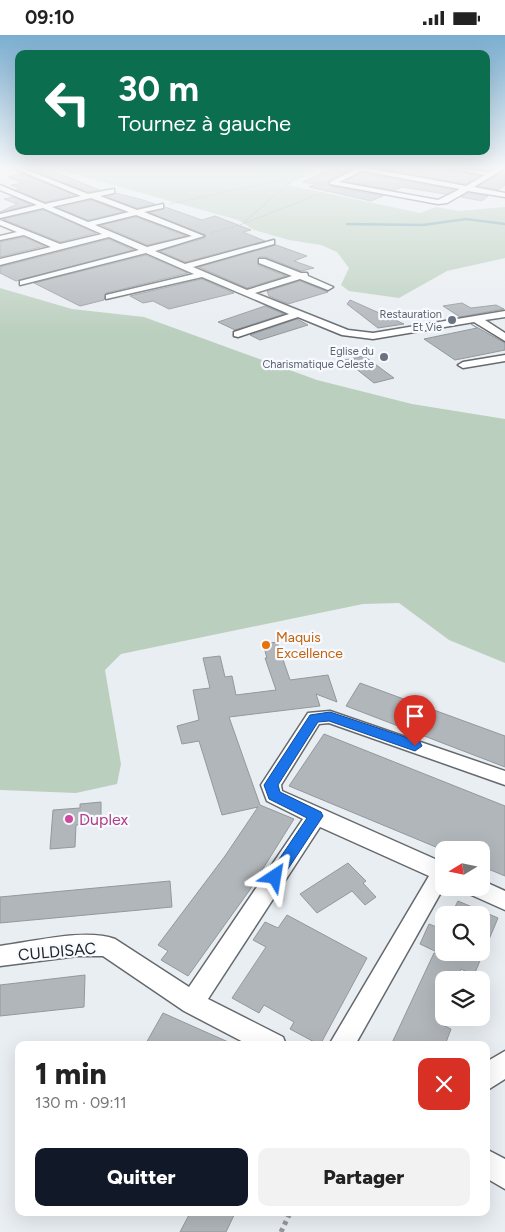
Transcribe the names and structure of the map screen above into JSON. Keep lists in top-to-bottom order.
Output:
{
  "streets": {
    "street": ["CULDISAC"]
  },
  "places": [
    "Restauration Et Vie",
    "Eglise du Charismatique Celeste",
    "Maquis Excellence",
    "Duplex"
  ],
  "north": "left",
  "page": {
    "status": "09:10",
    "turn": ["30 m", "Tournez à gauche"],
    "heading": ["1 min", "130 m · 09:11"],
    "buttons": ["Quitter", "Partager"]
  }
}
